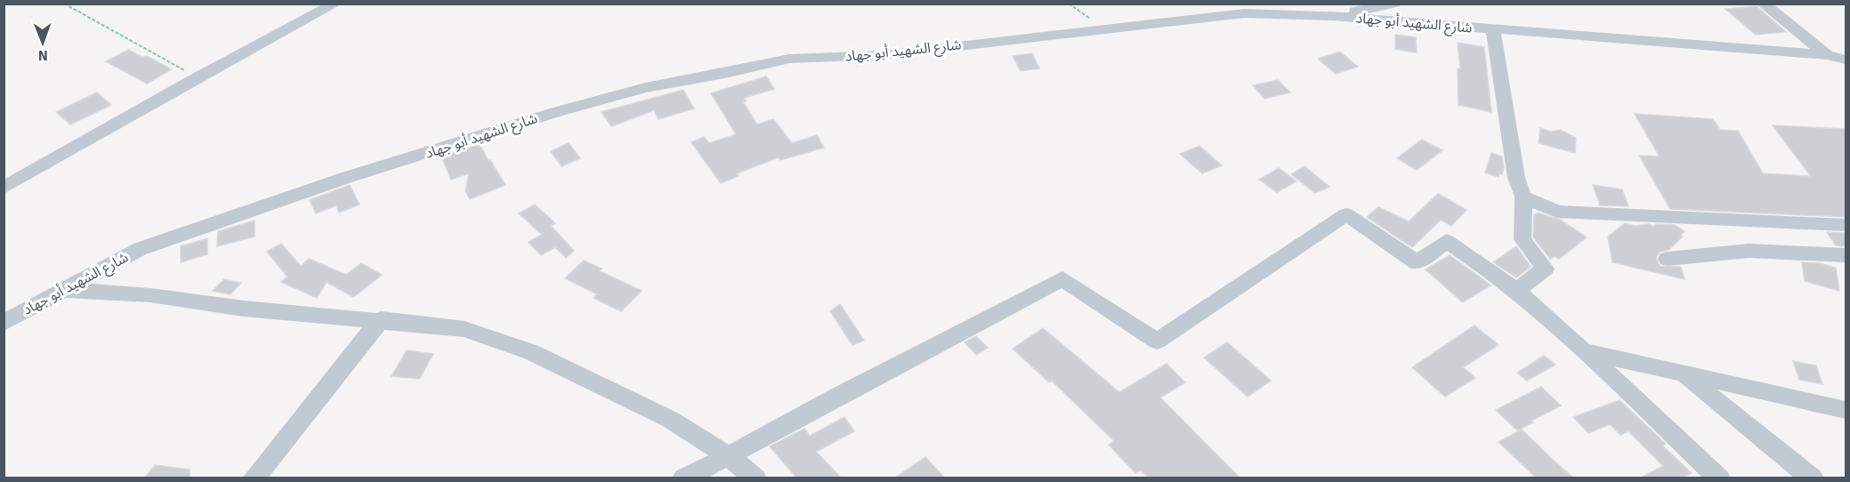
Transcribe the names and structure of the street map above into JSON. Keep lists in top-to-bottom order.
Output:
{
  "streets": {
    "street": ["شارع الشهيد أبو جهاد"]
  },
  "north": "bottom"
}
